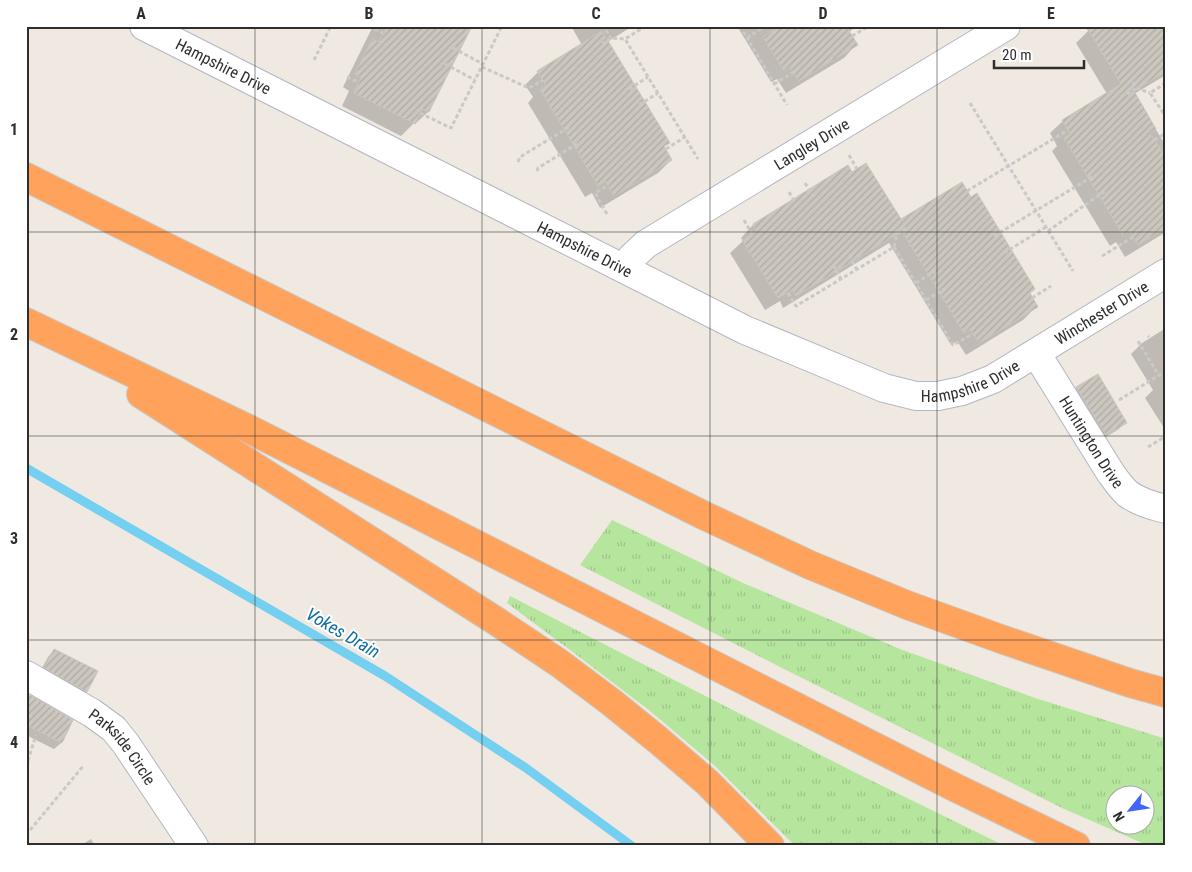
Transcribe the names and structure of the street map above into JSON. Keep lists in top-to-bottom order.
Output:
{
  "streets": {
    "street": [
      "Hampshire Drive",
      "Langley Drive",
      "Winchester Drive",
      "Huntington Drive",
      "Parkside Circle"
    ]
  },
  "crossings": [
    ["Hampshire Drive", "Langley Drive"],
    ["Hampshire Drive", "Winchester Drive"],
    ["Hampshire Drive", "Huntington Drive"],
    ["Winchester Drive", "Huntington Drive"]
  ],
  "water": ["Vokes Drain"],
  "scale_bar": "20 m",
  "north": "bottom left",
  "grid": {
    "columns": [
      "A",
      "B",
      "C",
      "D",
      "E"
    ],
    "rows": [
      "1",
      "2",
      "3",
      "4"
    ]
  }
}
